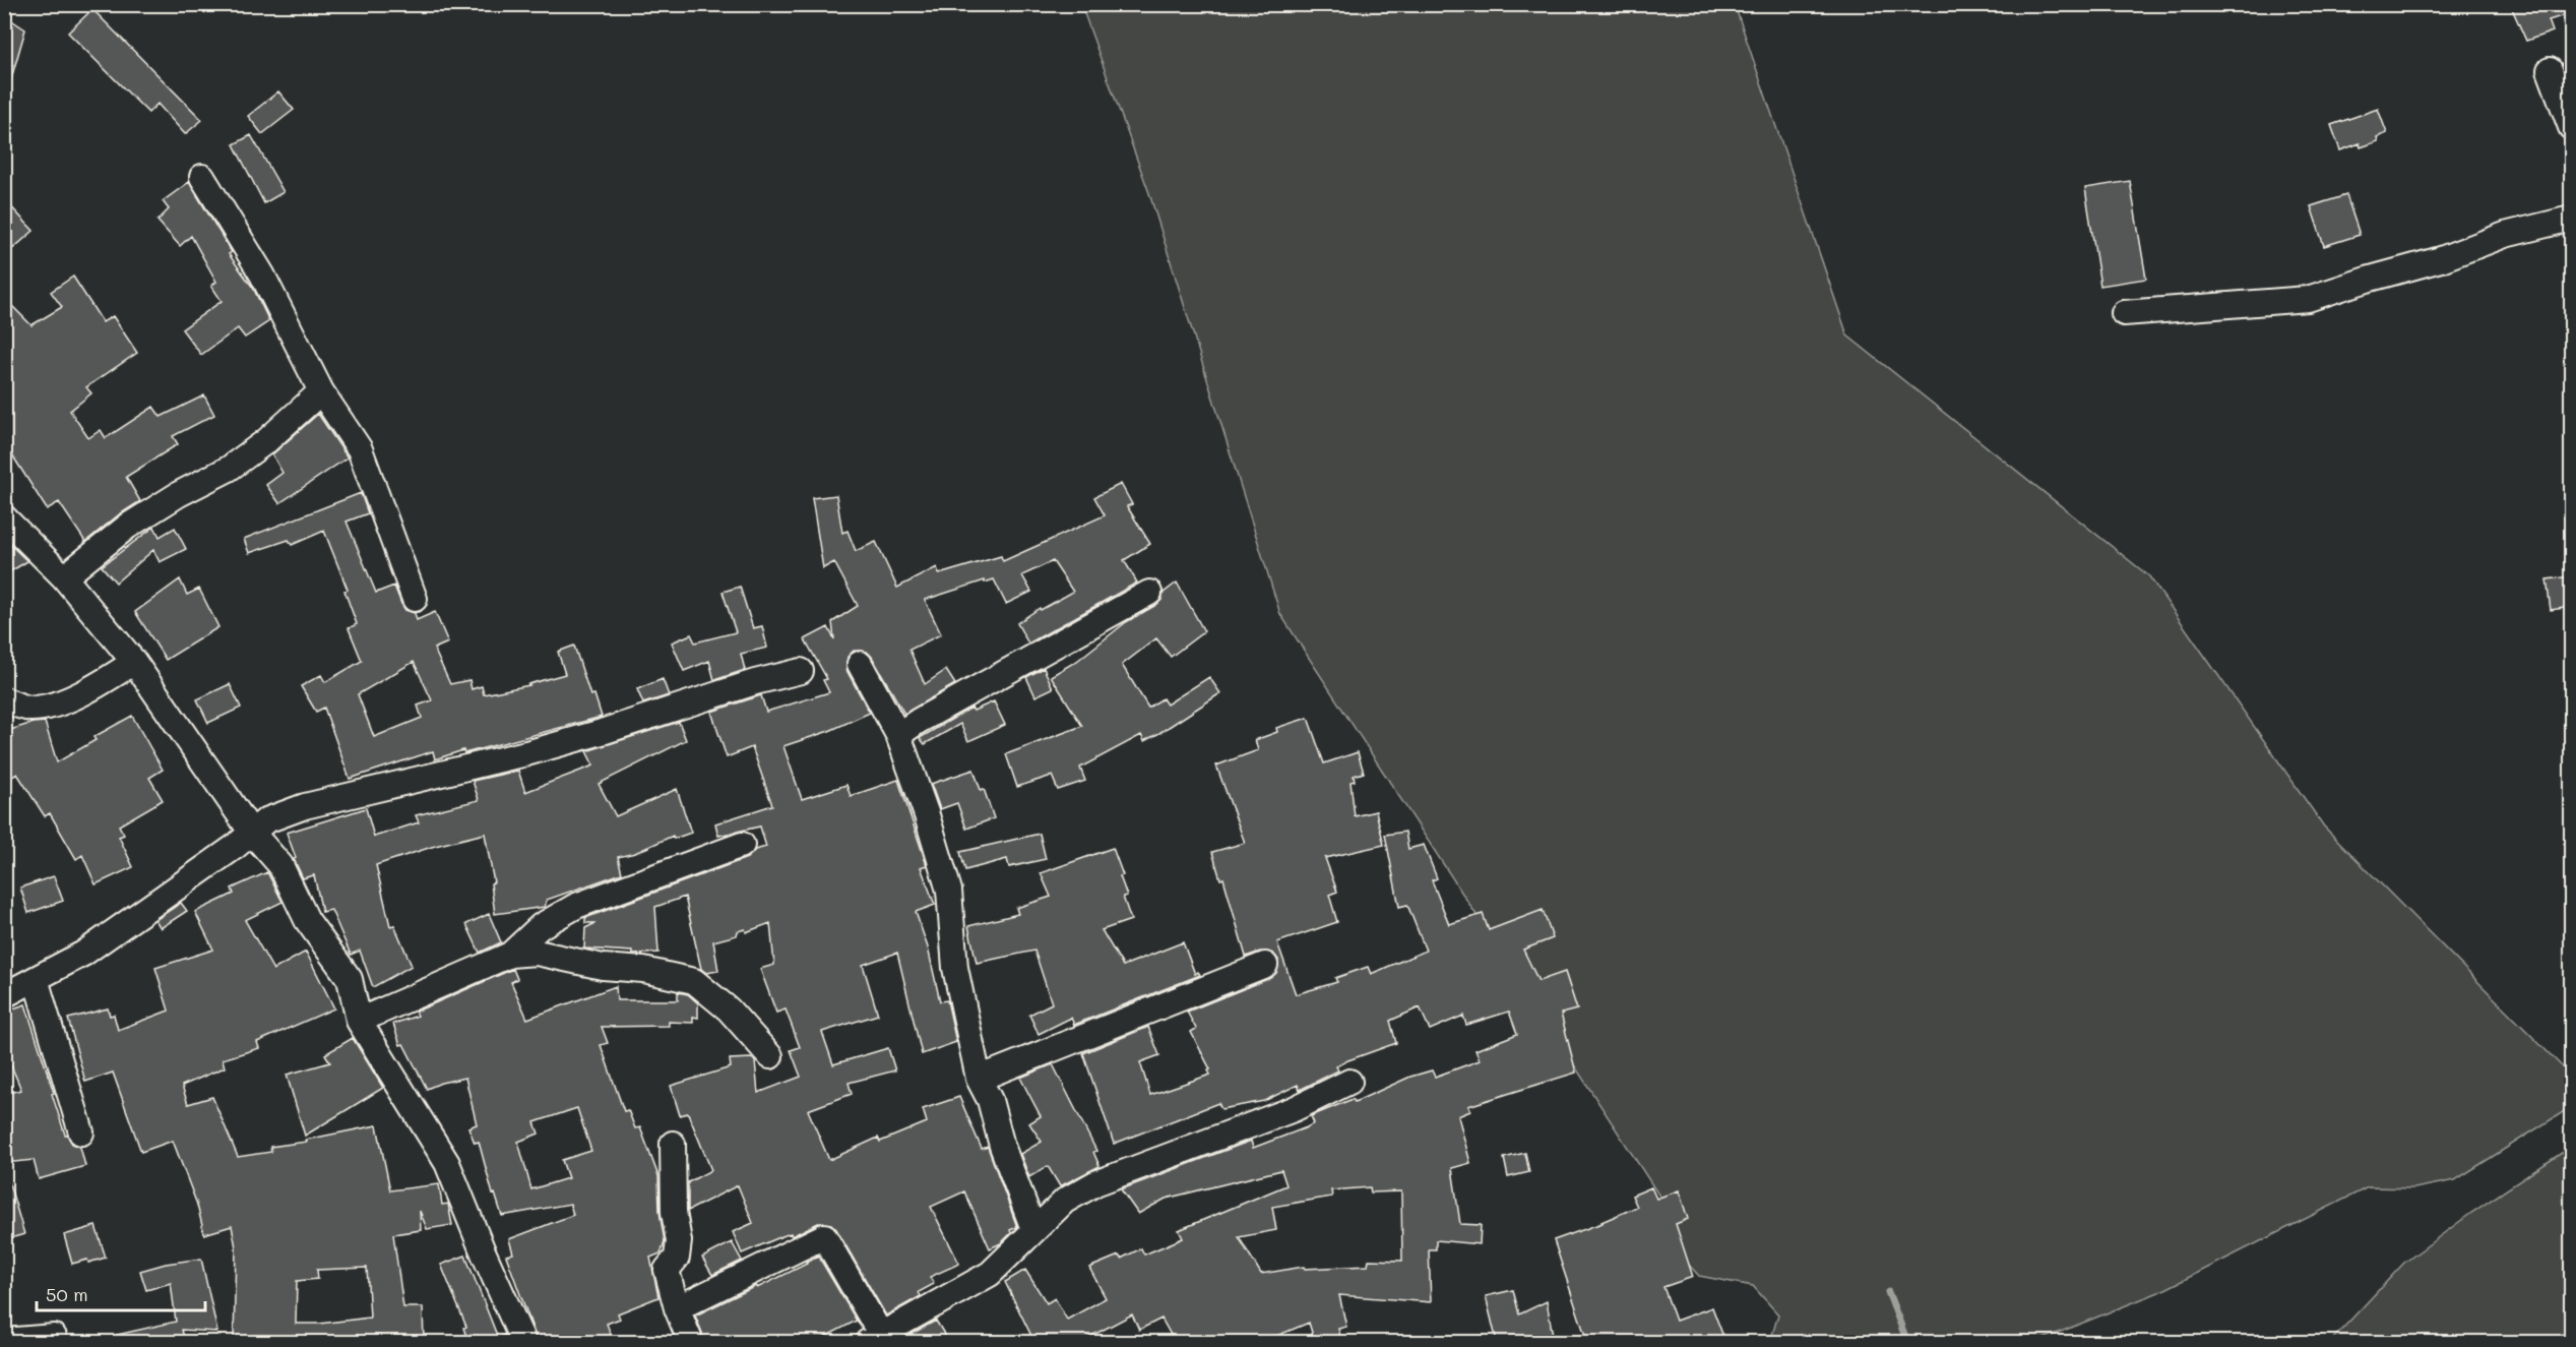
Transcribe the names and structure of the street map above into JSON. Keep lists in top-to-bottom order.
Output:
{
  "scale_bar": "50 m"
}
